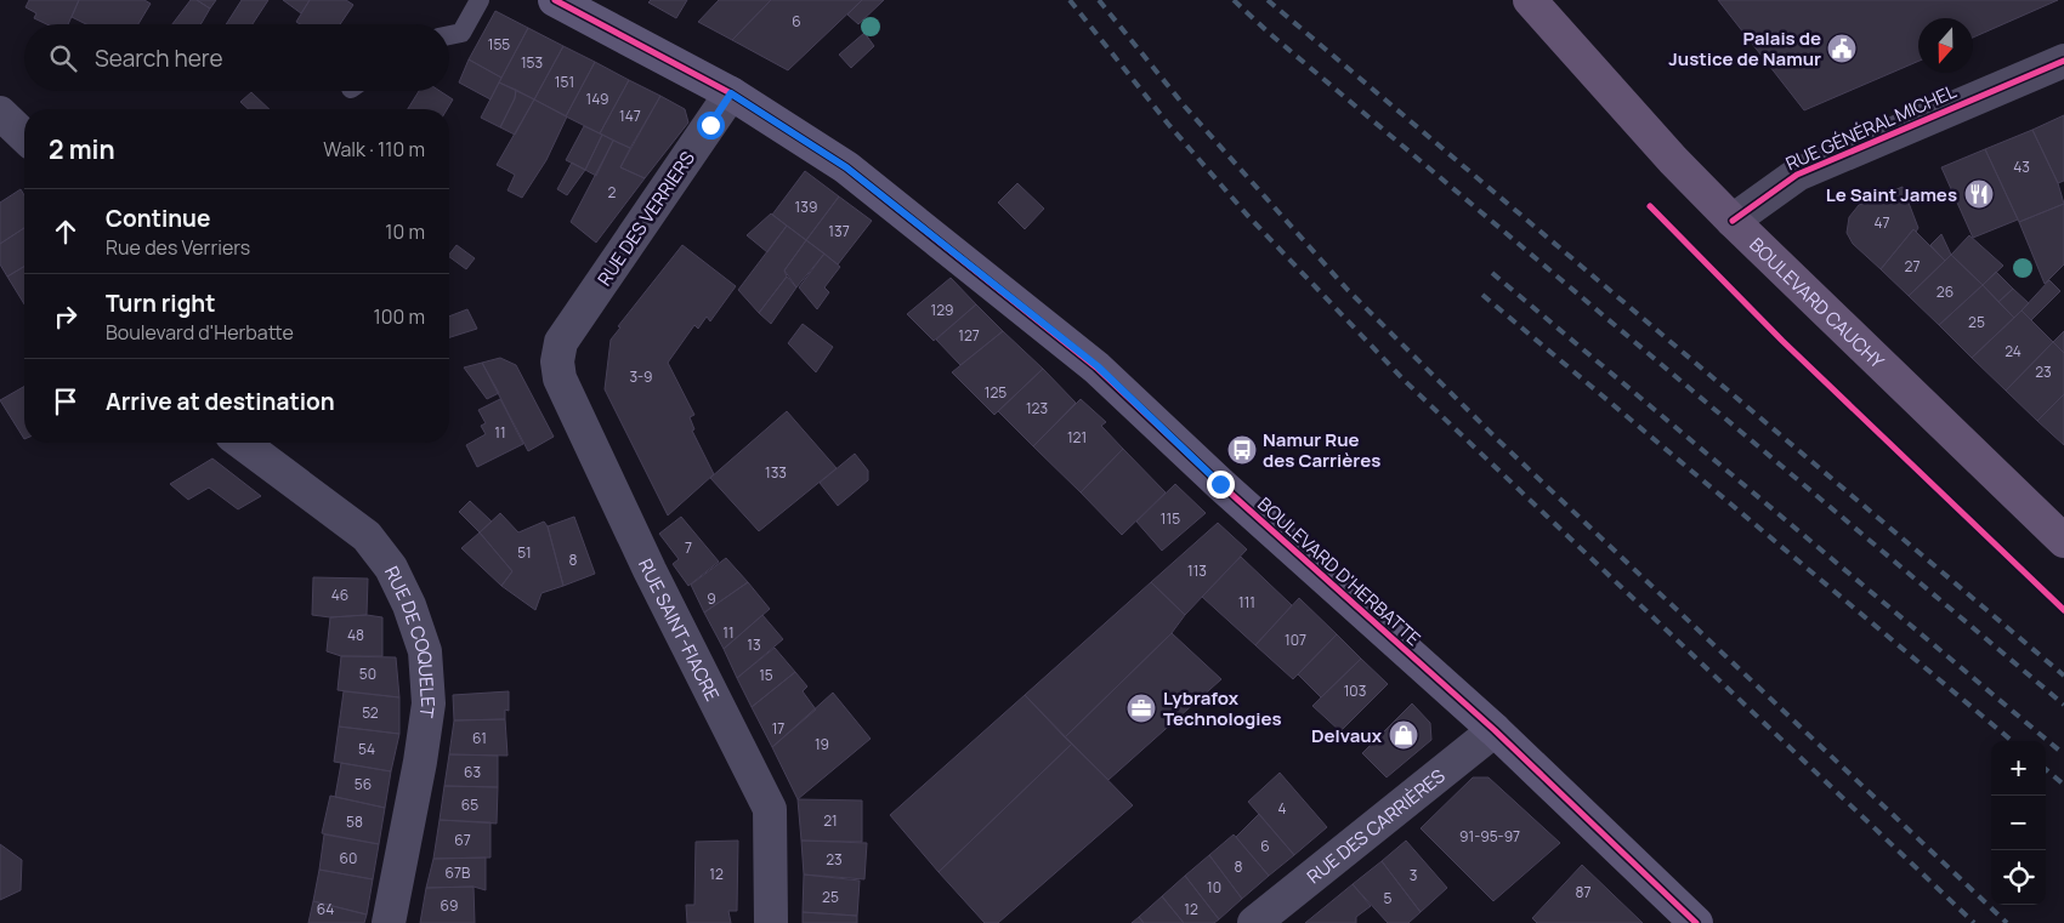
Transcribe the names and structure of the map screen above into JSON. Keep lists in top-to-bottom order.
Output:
{
  "streets": {
    "main road": ["BOULEVARD CAUCHY"],
    "street": [
      "RUE GÉNÉRAL MICHEL",
      "RUE DES VERRIERS",
      "BOULEVARD D'HERBATTE",
      "RUE SAINT-FIACRE",
      "RUE DE COQUELET",
      "RUE DES CARRIÈRES"
    ]
  },
  "crossings": [
    ["RUE GÉNÉRAL MICHEL", "BOULEVARD CAUCHY"],
    ["RUE DES VERRIERS", "BOULEVARD D'HERBATTE"],
    ["RUE DES VERRIERS", "RUE SAINT-FIACRE"],
    ["BOULEVARD D'HERBATTE", "RUE DES CARRIÈRES"]
  ],
  "places": {
    "public building": ["Palais de Justice de Namur"],
    "restaurant": ["Le Saint James"],
    "bus stop": ["Namur Rue des Carrières"],
    "office": ["Lybrafox Technologies"],
    "shop": ["Delvaux"]
  },
  "house_numbers": [
    "6",
    "155",
    "153",
    "151",
    "149",
    "147",
    "43",
    "2",
    "139",
    "47",
    "137",
    "27",
    "26",
    "129",
    "25",
    "127",
    "24",
    "23",
    "3-9",
    "125",
    "123",
    "11",
    "121",
    "133",
    "115",
    "7",
    "51",
    "8",
    "113",
    "46",
    "9",
    "111",
    "11",
    "48",
    "107",
    "13",
    "50",
    "15",
    "103",
    "52",
    "17",
    "61",
    "19",
    "54",
    "63",
    "56",
    "65",
    "4",
    "21",
    "58",
    "91-95-97",
    "67",
    "6",
    "60",
    "23",
    "8",
    "67B",
    "12",
    "3",
    "10",
    "87",
    "25",
    "5",
    "69",
    "64",
    "12"
  ],
  "north": "bottom",
  "page": {
    "search": "Search here",
    "heading": ["2 min", "Walk · 110 m"],
    "list": [
      ["Continue", "Rue des Verriers", "10 m"],
      ["Turn right", "Boulevard d'Herbatte", "100 m"],
      "Arrive at destination"
    ],
    "map_buttons": ["+", "−"]
  }
}
